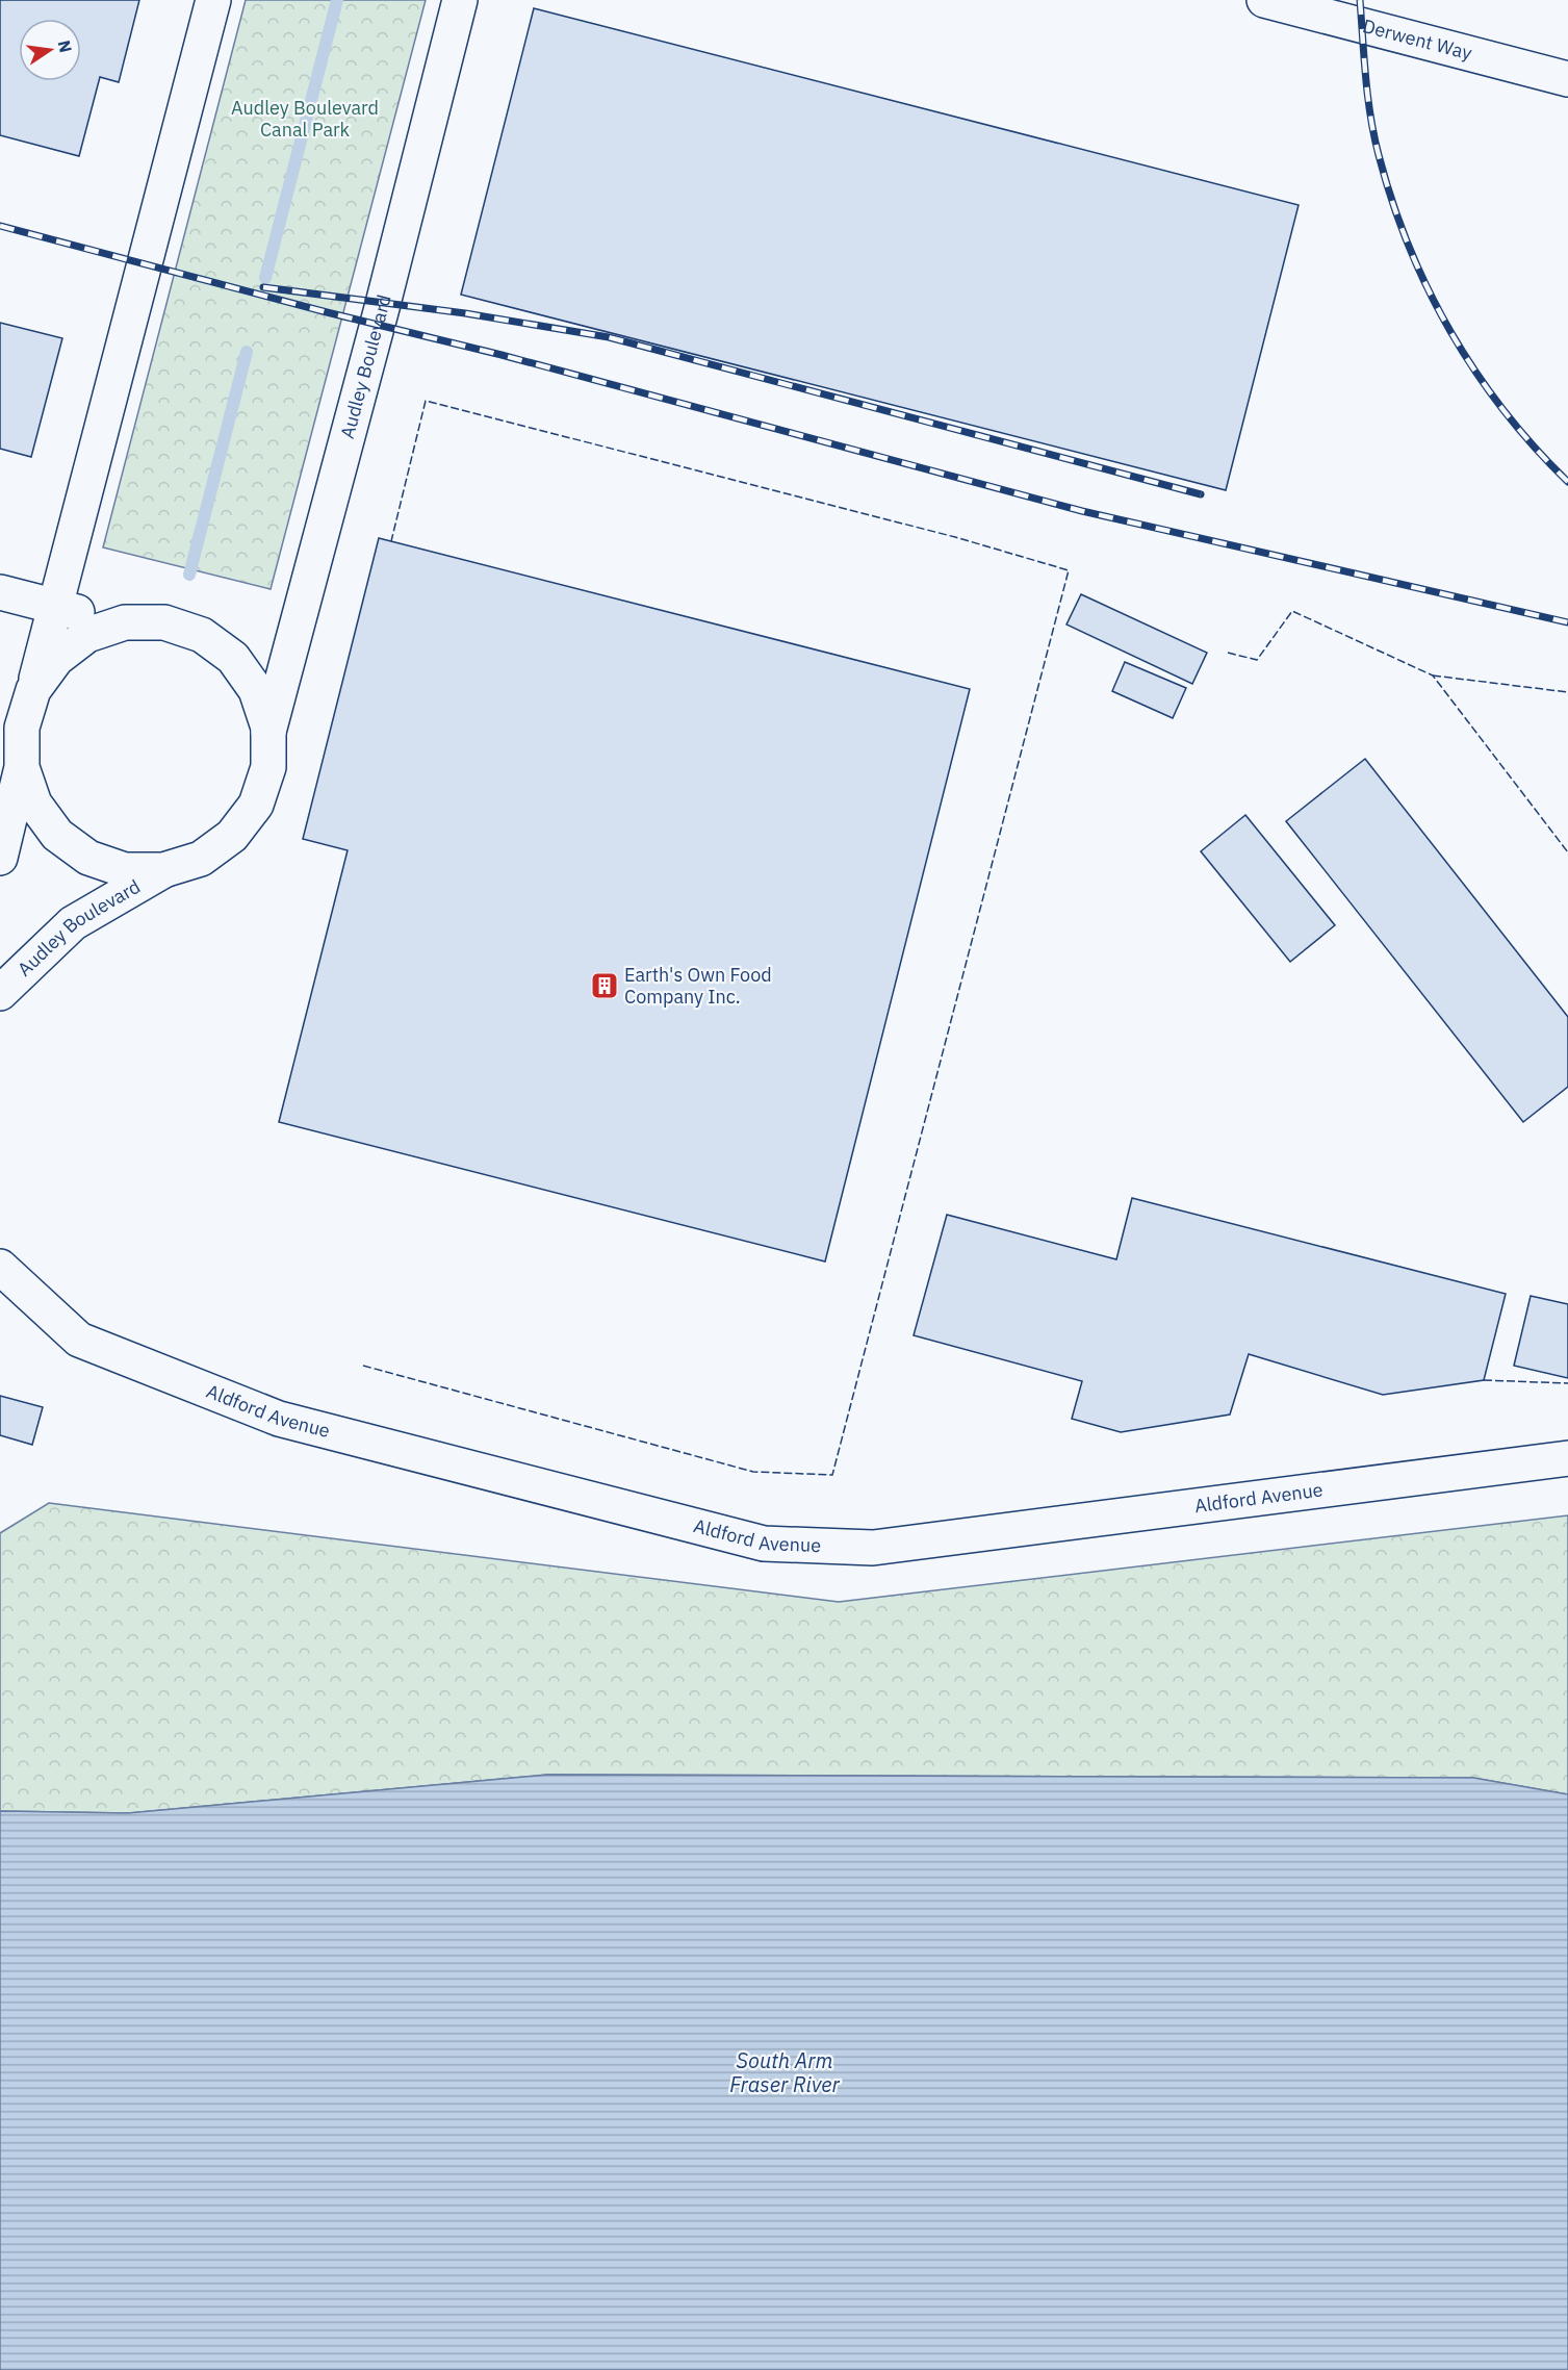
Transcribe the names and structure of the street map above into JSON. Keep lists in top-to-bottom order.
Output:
{
  "streets": {
    "street": ["Derwent Way", "Audley Boulevard", "Aldford Avenue"]
  },
  "water": ["South Arm Fraser River"],
  "parks": ["Audley Boulevard Canal Park"],
  "places": {
    "building": ["Earth's Own Food Company Inc."]
  },
  "north": "right"
}
